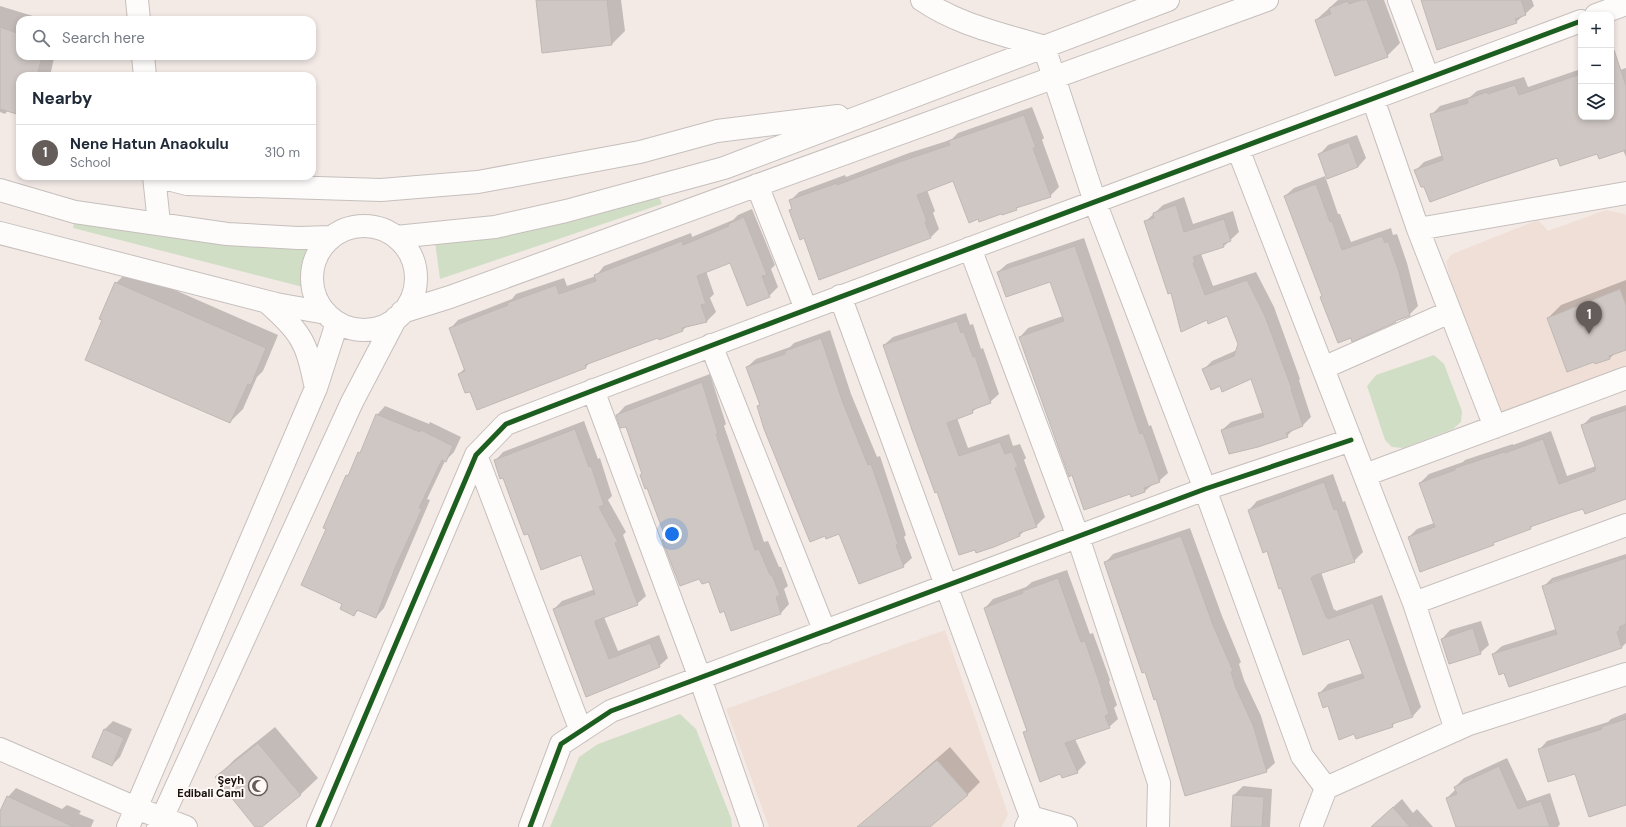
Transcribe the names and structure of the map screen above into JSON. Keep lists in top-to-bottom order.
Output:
{
  "places": {
    "mosque": ["Şeyh Edibali Cami"]
  },
  "page": {
    "map_buttons": ["+", "−"],
    "search": "Search here",
    "heading": "Nearby",
    "list": [
      {
        "mark": "1",
        "name": "Nene Hatun Anaokulu",
        "note": "School",
        "value": "310 m"
      }
    ],
    "pins": "1"
  }
}
